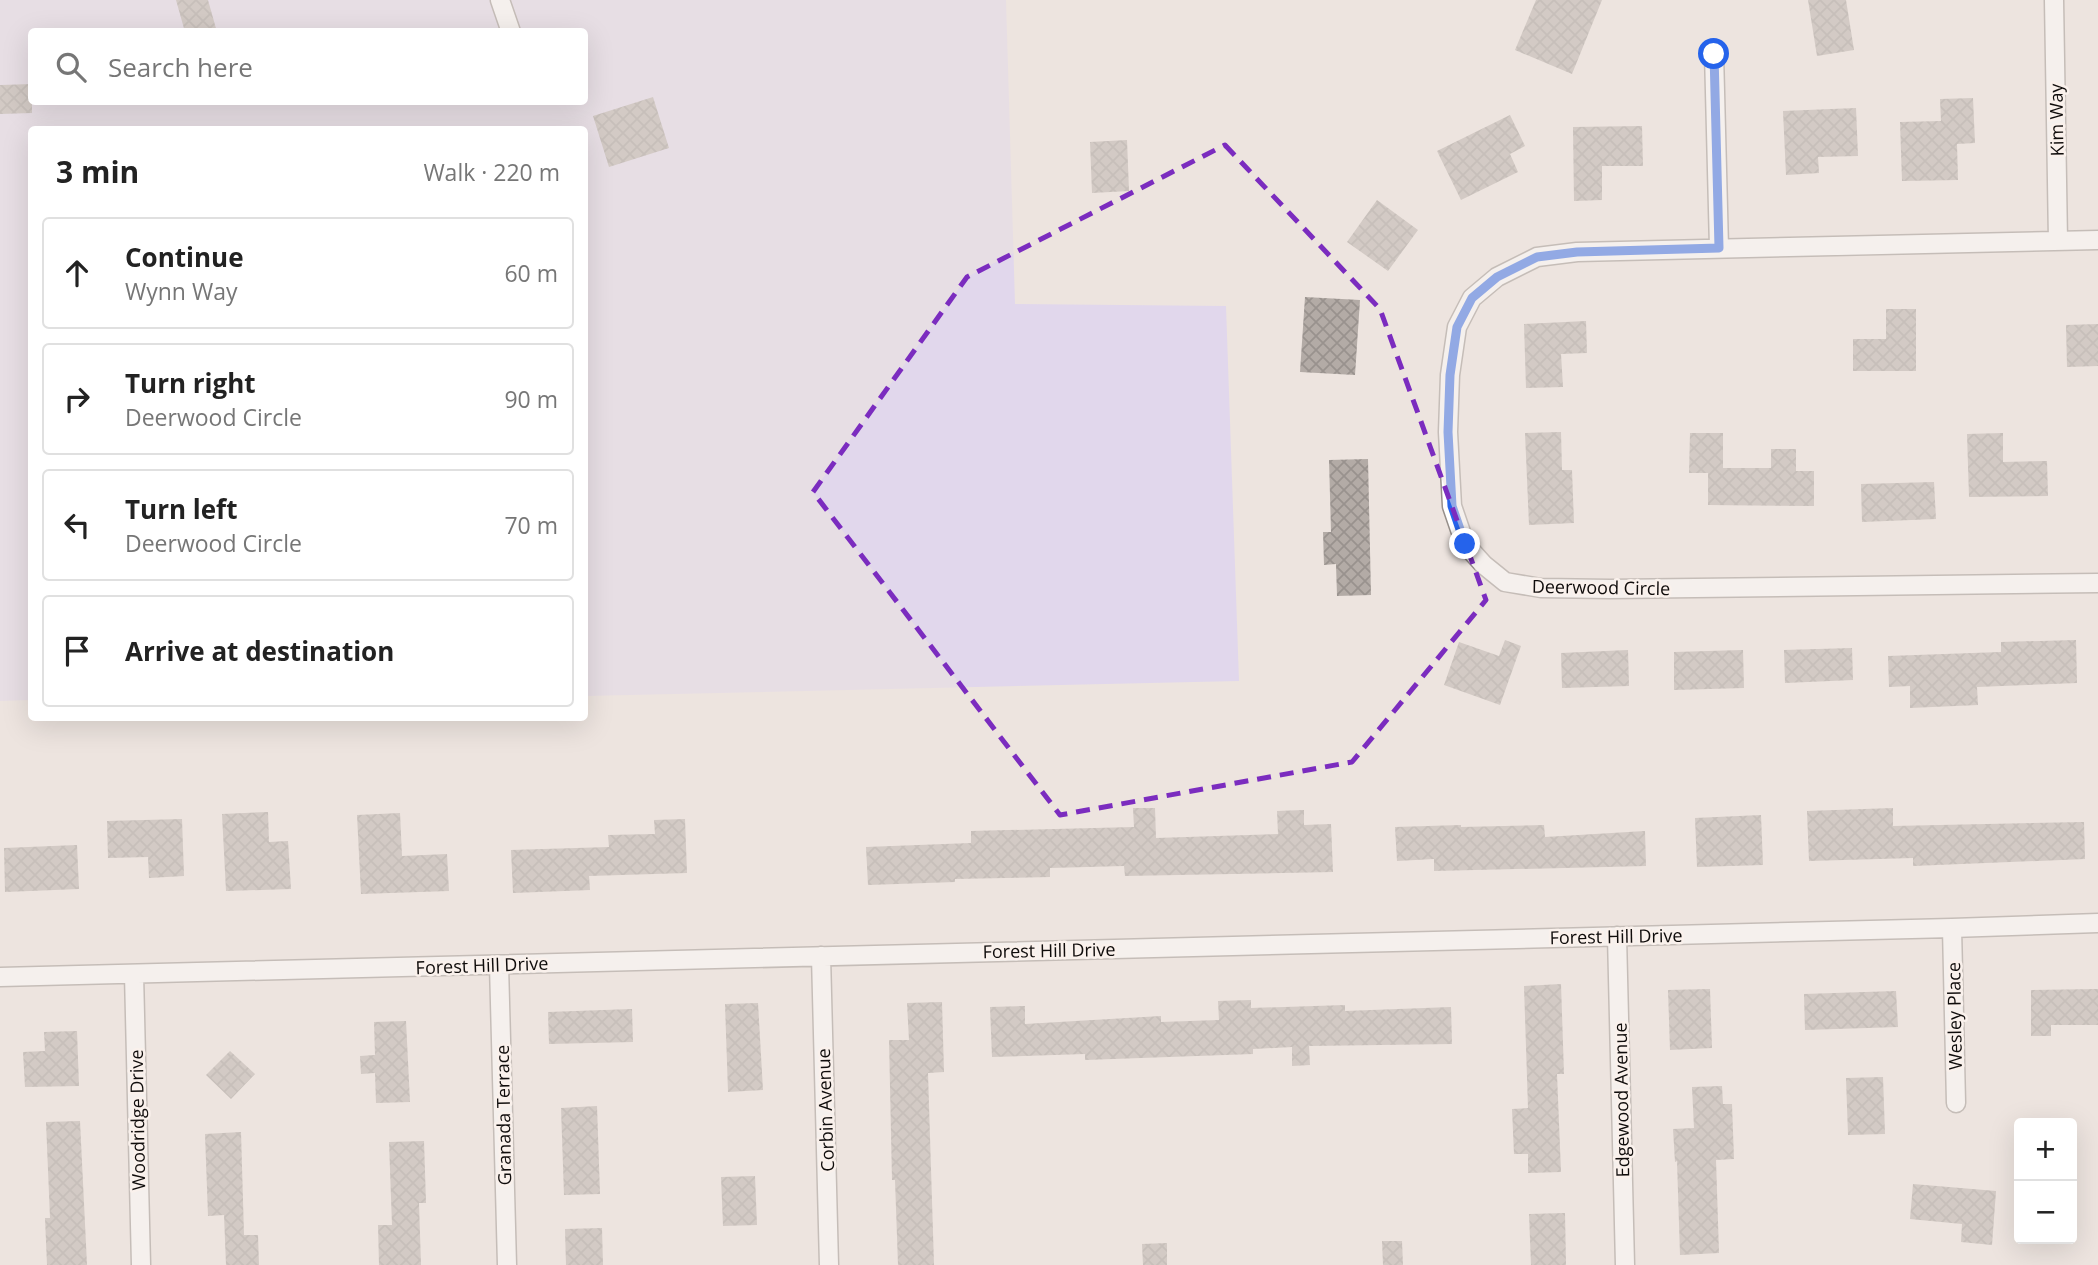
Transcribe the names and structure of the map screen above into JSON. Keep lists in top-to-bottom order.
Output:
{
  "streets": {
    "street": [
      "Kim Way",
      "Deerwood Circle",
      "Forest Hill Drive",
      "Wesley Place",
      "Edgewood Avenue",
      "Corbin Avenue",
      "Granada Terrace",
      "Woodridge Drive"
    ]
  },
  "crossings": [
    ["Kim Way", "Deerwood Circle"],
    ["Forest Hill Drive", "Wesley Place"],
    ["Forest Hill Drive", "Edgewood Avenue"],
    ["Forest Hill Drive", "Corbin Avenue"],
    ["Forest Hill Drive", "Granada Terrace"],
    ["Forest Hill Drive", "Woodridge Drive"]
  ],
  "page": {
    "search": "Search here",
    "heading": ["3 min", "Walk · 220 m"],
    "list": [
      ["Continue", "Wynn Way", "60 m"],
      ["Turn right", "Deerwood Circle", "90 m"],
      ["Turn left", "Deerwood Circle", "70 m"],
      "Arrive at destination"
    ],
    "map_buttons": ["+", "−"]
  }
}
